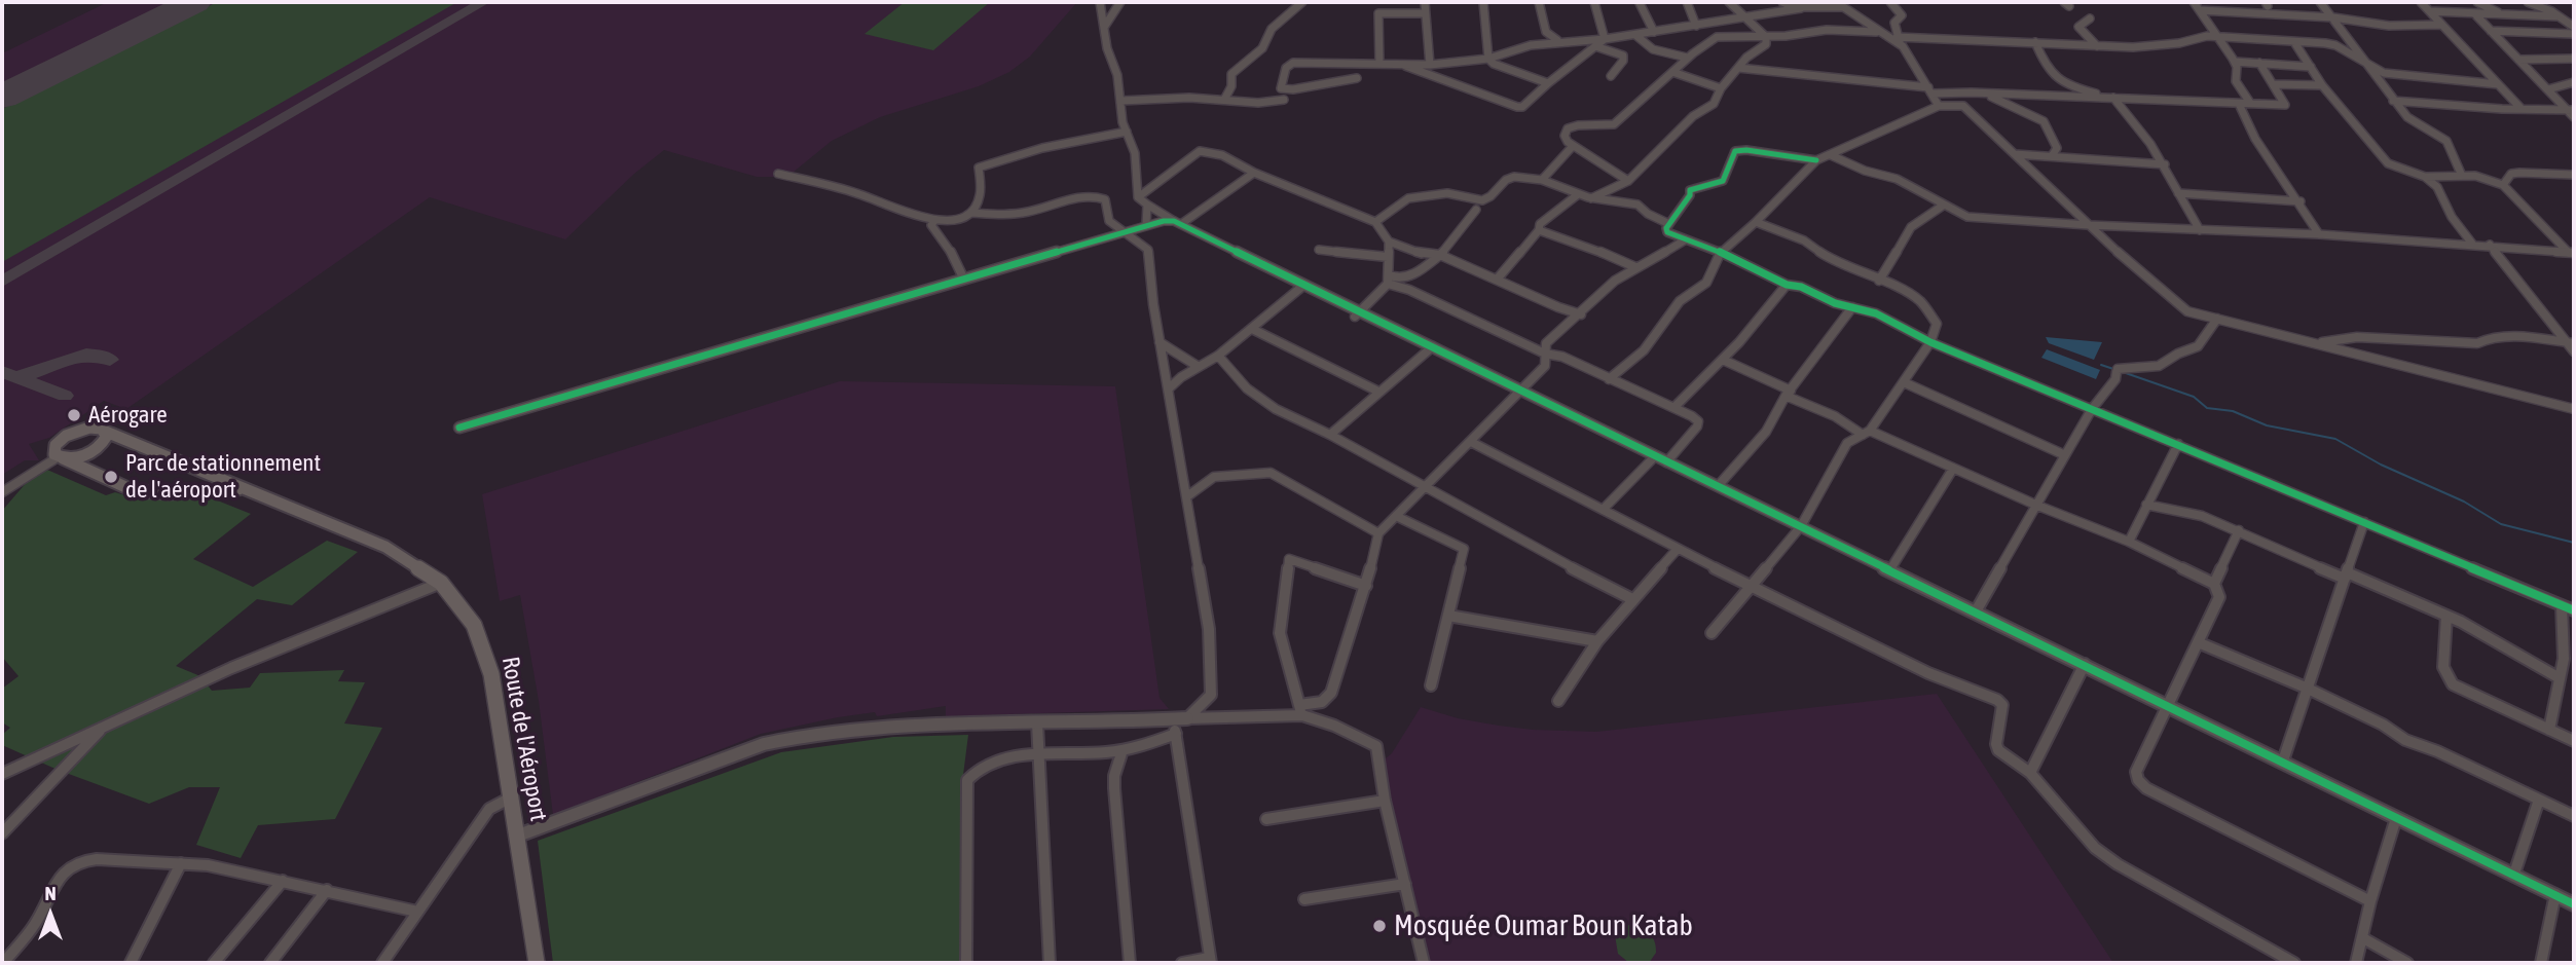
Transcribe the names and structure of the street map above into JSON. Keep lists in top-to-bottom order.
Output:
{
  "streets": {
    "main road": ["Route de l'Aéroport"]
  },
  "places": ["Aérogare", "Parc de stationnement de l'aéroport", "Mosquée Oumar Boun Katab"],
  "north": "top"
}
